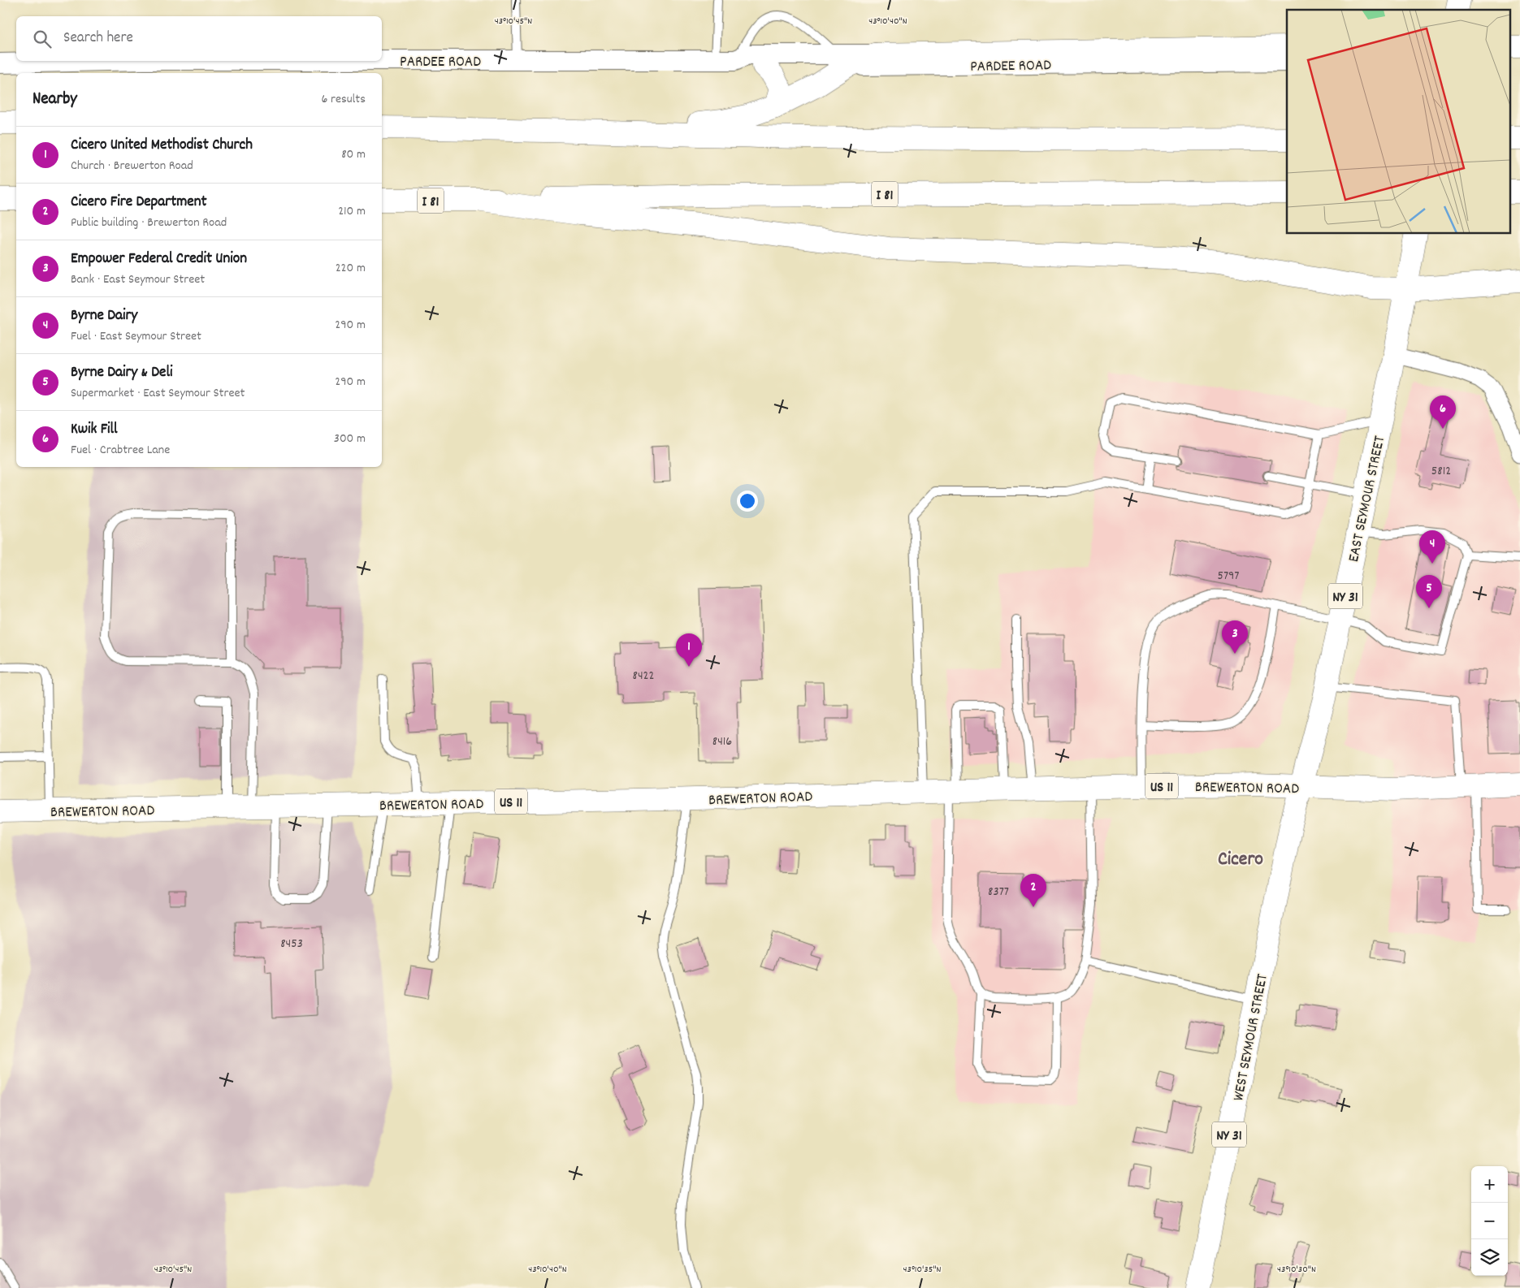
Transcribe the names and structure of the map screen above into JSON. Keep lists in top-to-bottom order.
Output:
{
  "streets": {
    "main road": [
      "PARDEE ROAD",
      "I 81",
      "EAST SEYMOUR STREET",
      "NY 31",
      "US 11",
      "BREWERTON ROAD",
      "WEST SEYMOUR STREET"
    ]
  },
  "crossings": [
    ["EAST SEYMOUR STREET", "BREWERTON ROAD"],
    ["EAST SEYMOUR STREET", "WEST SEYMOUR STREET"],
    ["BREWERTON ROAD", "WEST SEYMOUR STREET"]
  ],
  "districts": ["Cicero"],
  "house_numbers": [
    "5812",
    "5797",
    "8422",
    "8416",
    "8377",
    "8453"
  ],
  "page": {
    "search": "Search here",
    "heading": ["Nearby", "6 results"],
    "list": [
      {
        "mark": "1",
        "name": "Cicero United Methodist Church",
        "note": "Church · Brewerton Road",
        "value": "80 m"
      },
      {
        "mark": "2",
        "name": "Cicero Fire Department",
        "note": "Public building · Brewerton Road",
        "value": "210 m"
      },
      {
        "mark": "3",
        "name": "Empower Federal Credit Union",
        "note": "Bank · East Seymour Street",
        "value": "220 m"
      },
      {
        "mark": "4",
        "name": "Byrne Dairy",
        "note": "Fuel · East Seymour Street",
        "value": "290 m"
      },
      {
        "mark": "5",
        "name": "Byrne Dairy & Deli",
        "note": "Supermarket · East Seymour Street",
        "value": "290 m"
      },
      {
        "mark": "6",
        "name": "Kwik Fill",
        "note": "Fuel · Crabtree Lane",
        "value": "300 m"
      }
    ],
    "pins": [
      "6",
      "4",
      "5",
      "3",
      "1",
      "2"
    ],
    "map_buttons": ["+", "−"]
  },
  "coordinates": [
    "43°10'45\"N",
    "43°10'40\"N",
    "43°10'35\"N",
    "43°10'30\"N"
  ]
}
